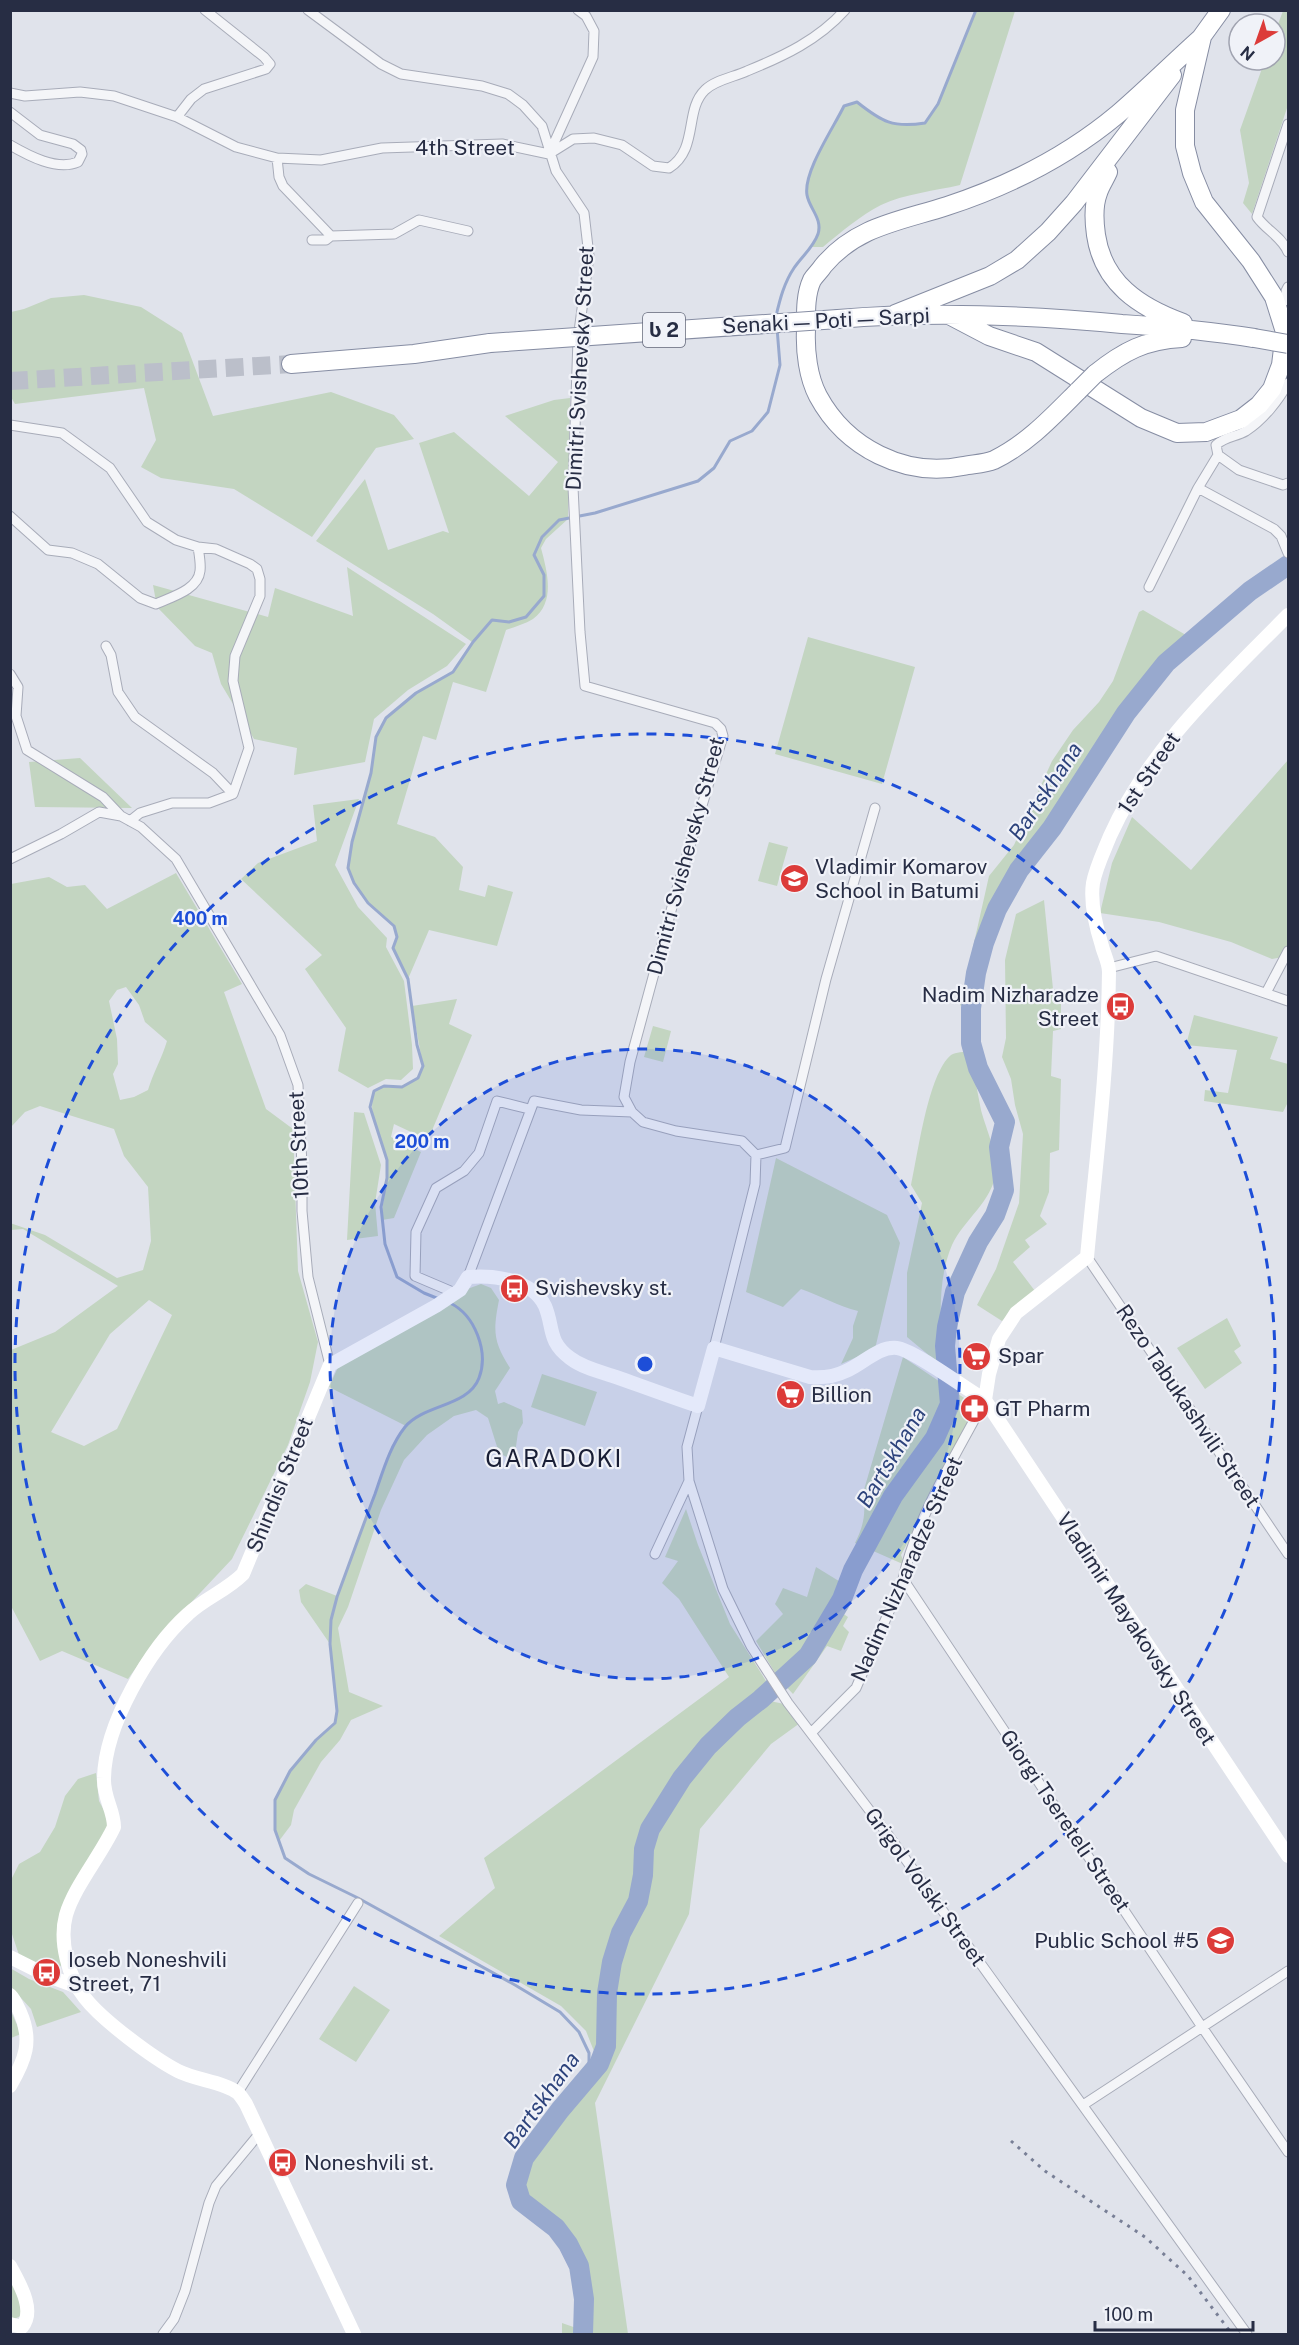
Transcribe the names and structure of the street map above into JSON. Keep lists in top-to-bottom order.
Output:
{
  "streets": {
    "highway": ["Senaki — Poti — Sarpi", "ს 2"],
    "street": [
      "4th Street",
      "Dimitri Svishevsky Street",
      "1st Street",
      "10th Street",
      "Rezo Tabukashvili Street",
      "Shindisi Street",
      "Nadim Nizharadze Street",
      "Vladimir Mayakovsky Street",
      "Giorgi Tsereteli Street",
      "Grigol Volski Street"
    ]
  },
  "crossings": [
    ["4th Street", "Dimitri Svishevsky Street"],
    ["10th Street", "Shindisi Street"],
    ["Rezo Tabukashvili Street", "Nadim Nizharadze Street"],
    ["Nadim Nizharadze Street", "Vladimir Mayakovsky Street"],
    ["Nadim Nizharadze Street", "Giorgi Tsereteli Street"],
    ["Nadim Nizharadze Street", "Grigol Volski Street"]
  ],
  "districts": ["GARADOKI"],
  "water": ["Bartskhana"],
  "places": {
    "school or university": ["Vladimir Komarov School in Batumi", "Public School #5"],
    "bus stop": [
      "Nadim Nizharadze Street",
      "Svishevsky st.",
      "Ioseb Noneshvili Street, 71",
      "Noneshvili st."
    ],
    "supermarket": ["Spar", "Billion"],
    "pharmacy": ["GT Pharm"]
  },
  "scale_bar": "100 m",
  "north": "bottom left",
  "rings": ["400 m", "200 m"]
}
